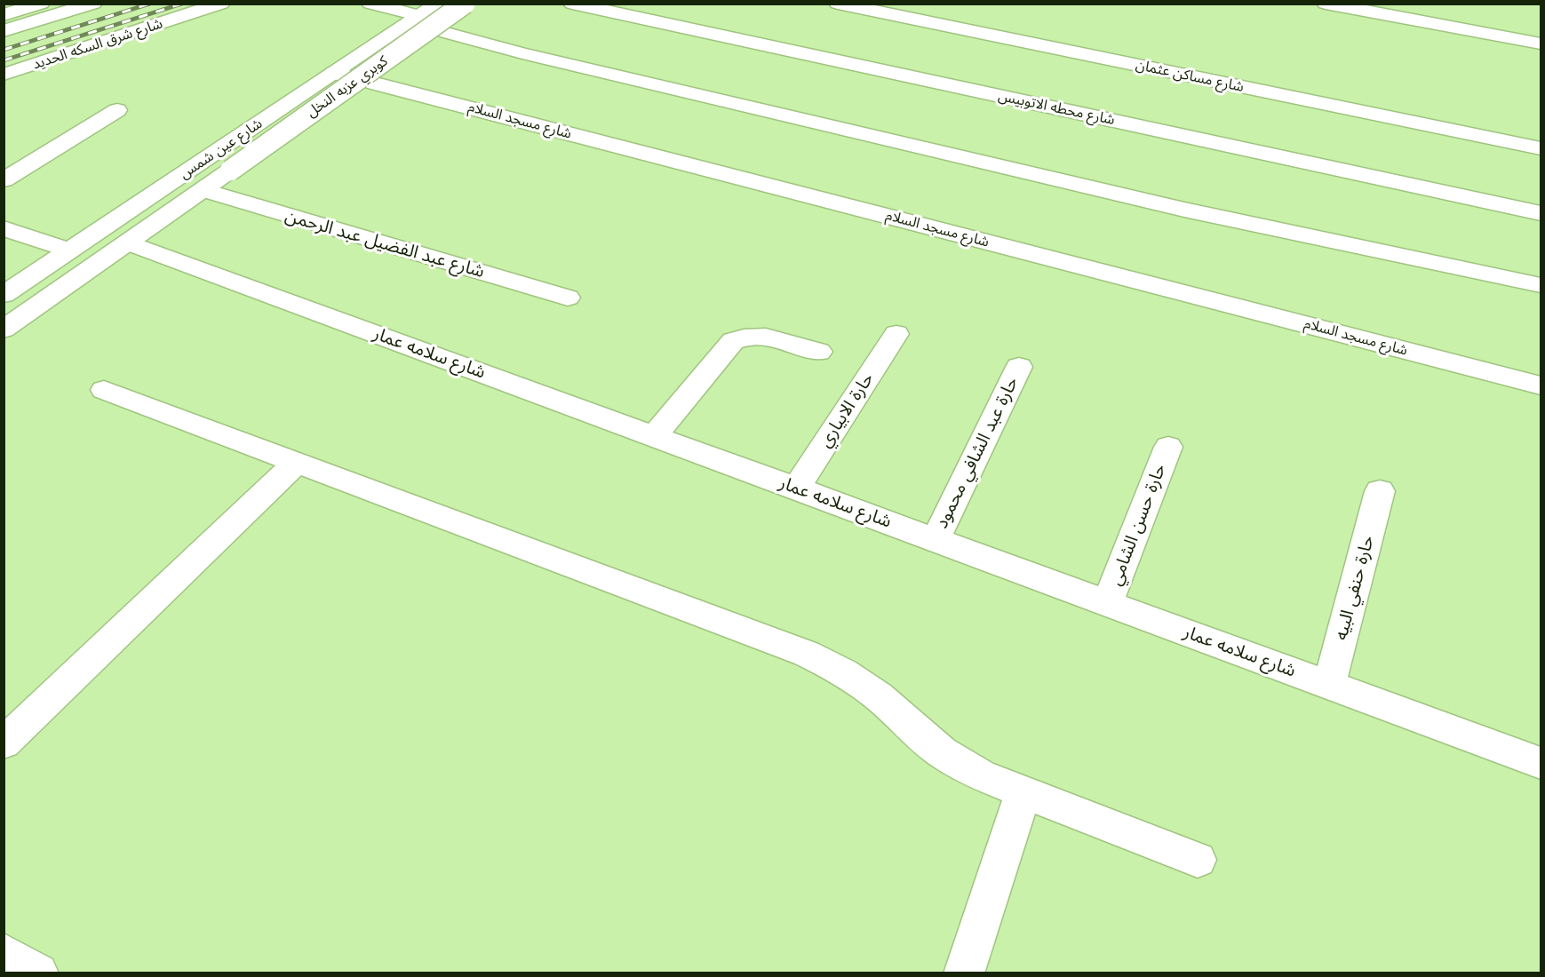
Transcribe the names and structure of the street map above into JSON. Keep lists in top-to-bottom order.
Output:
{
  "streets": {
    "street": [
      "شارع شرق السكه الحديد",
      "شارع مساكن عثمان",
      "كوبري عزبه النخل",
      "شارع محطه الاتوبيس",
      "شارع مسجد السلام",
      "شارع عين شمس",
      "شارع عبد الفضيل عبد الرحمن",
      "شارع سلامه عمار",
      "حارة الابياري",
      "حارة عبد الشافي محمود",
      "حارة حسن الشامي",
      "حارة حنفي البيه"
    ]
  },
  "crossings": [
    ["كوبري عزبه النخل", "شارع عين شمس"],
    ["شارع مسجد السلام", "شارع عين شمس"],
    ["شارع عين شمس", "شارع عبد الفضيل عبد الرحمن"],
    ["شارع عين شمس", "شارع سلامه عمار"],
    ["شارع سلامه عمار", "حارة الابياري"],
    ["شارع سلامه عمار", "حارة عبد الشافي محمود"],
    ["شارع سلامه عمار", "حارة حسن الشامي"],
    ["شارع سلامه عمار", "حارة حنفي البيه"]
  ]
}
